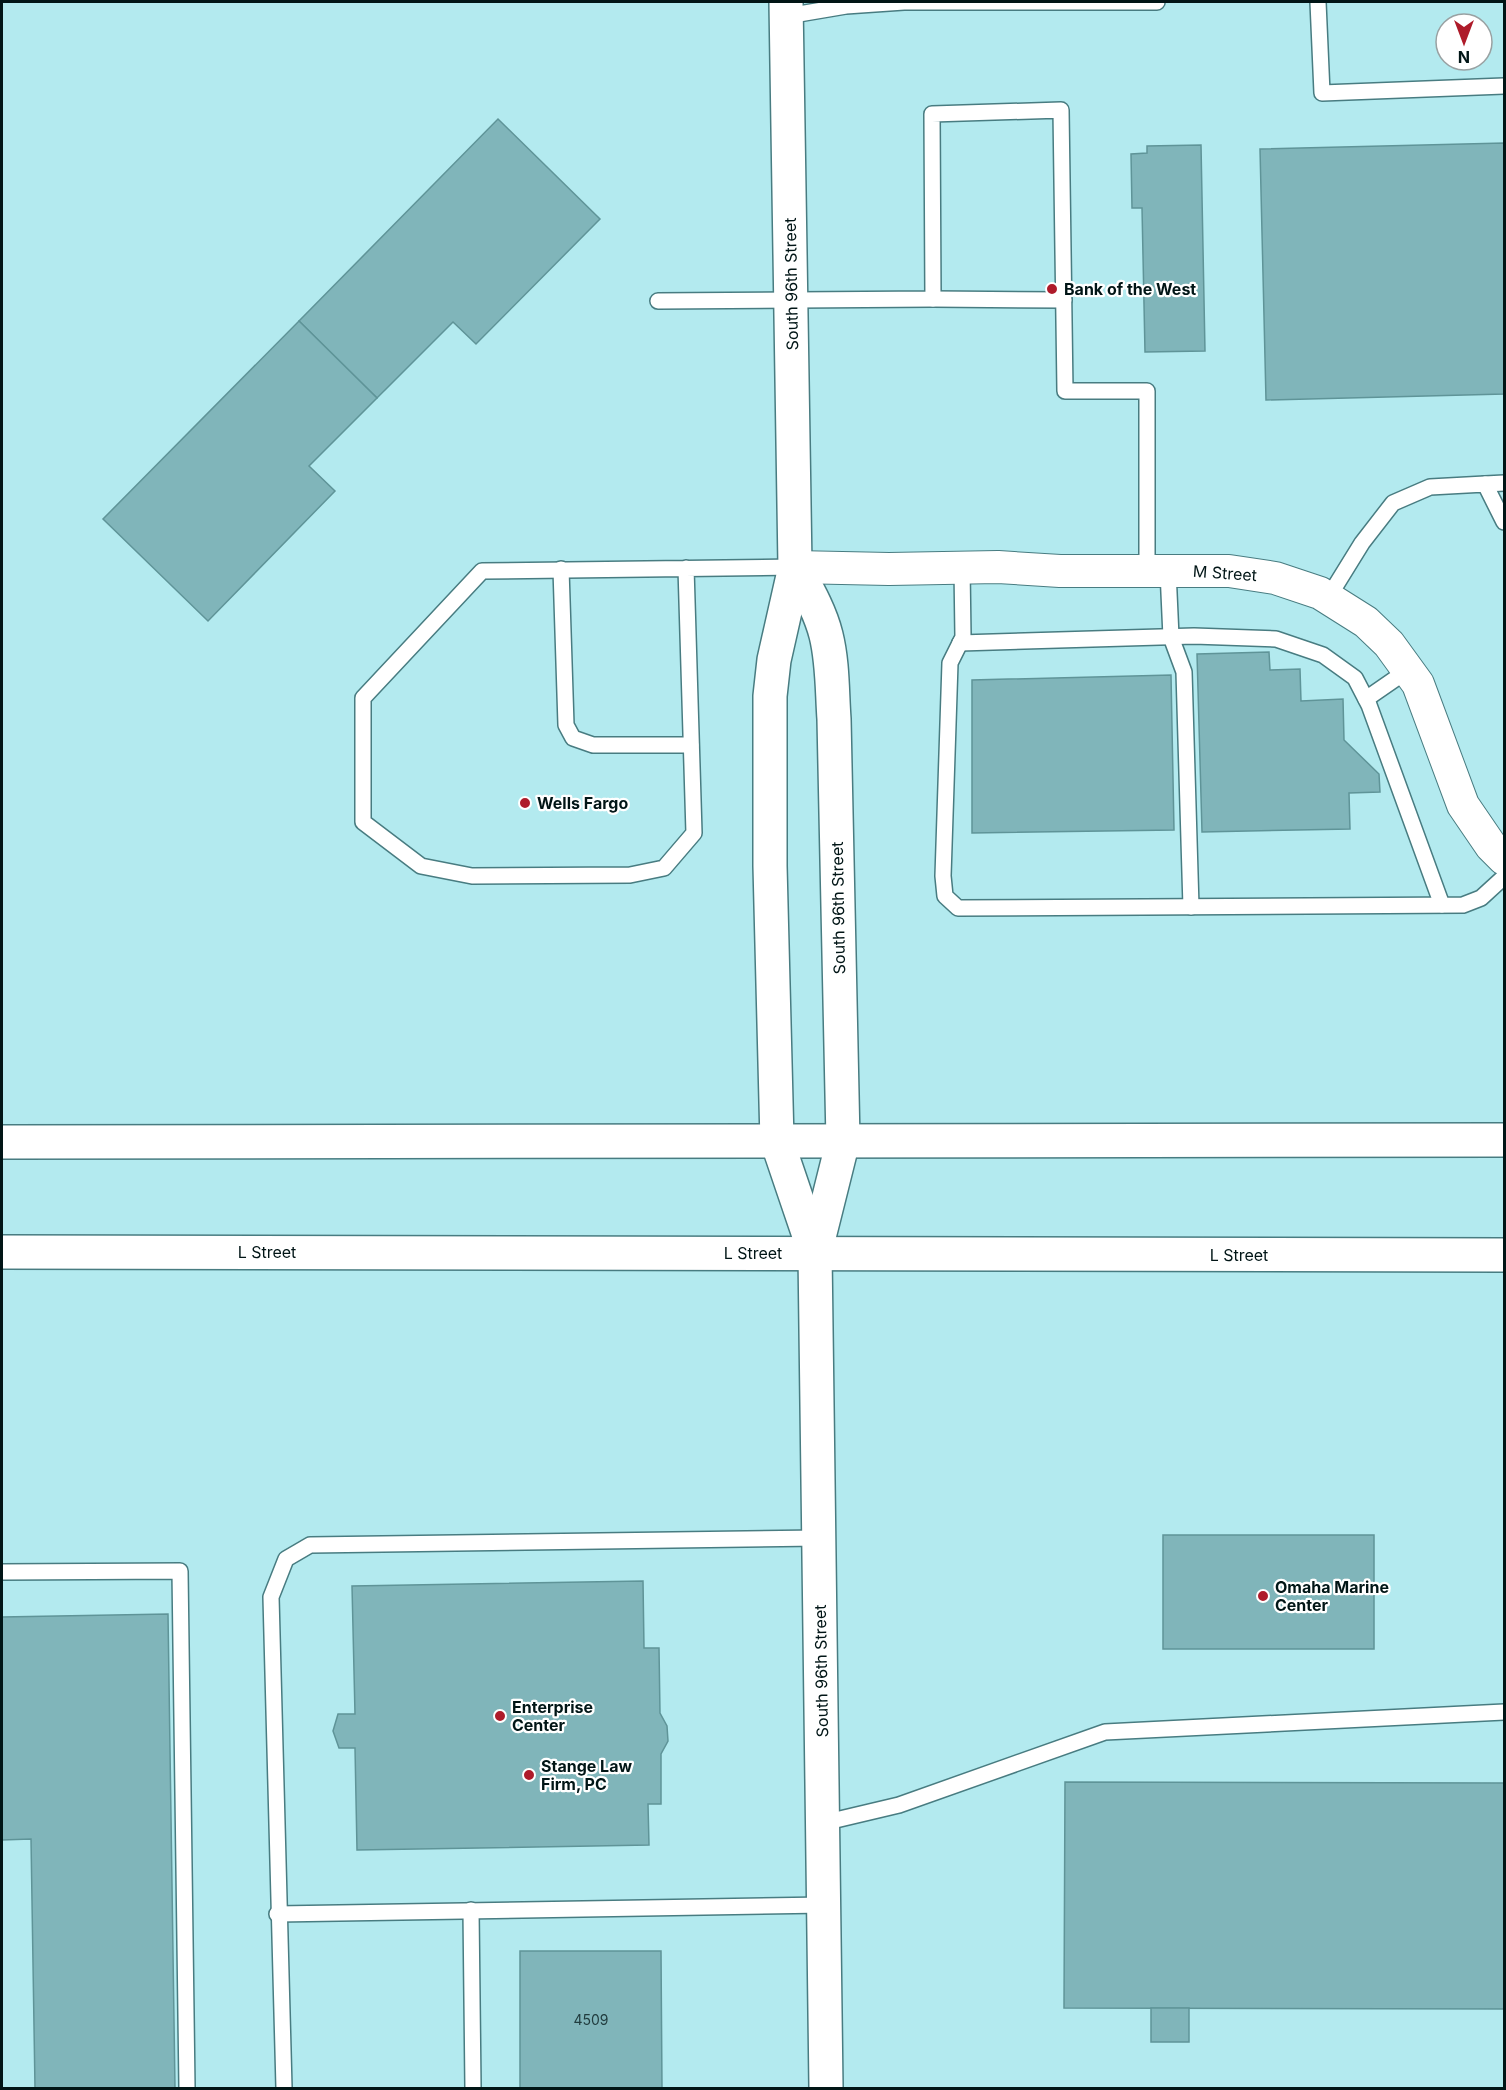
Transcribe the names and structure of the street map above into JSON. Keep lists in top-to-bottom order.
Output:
{
  "streets": {
    "main road": ["South 96th Street", "L Street"],
    "street": ["M Street"]
  },
  "crossings": [
    ["South 96th Street", "M Street"],
    ["South 96th Street", "L Street"]
  ],
  "places": [
    "Bank of the West",
    "Wells Fargo",
    "Omaha Marine Center",
    "Enterprise Center",
    "Stange Law Firm, PC"
  ],
  "house_numbers": ["4509"],
  "north": "bottom"
}
